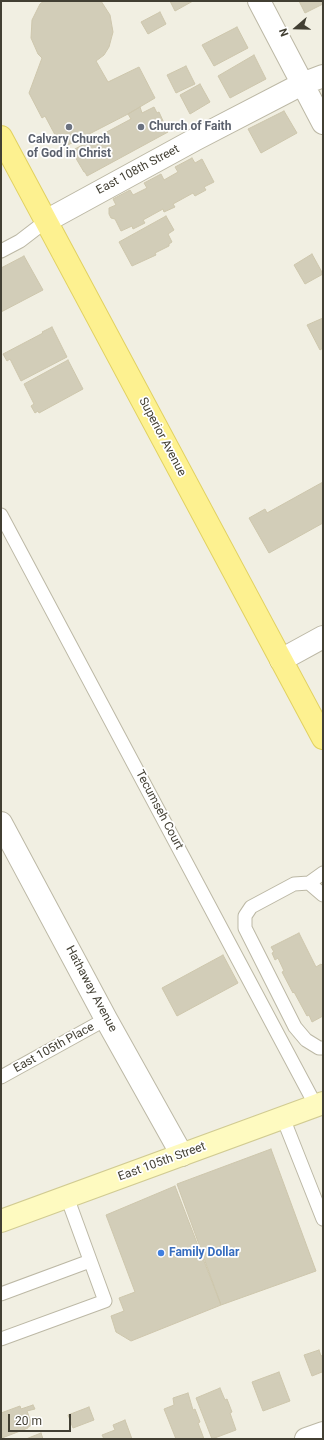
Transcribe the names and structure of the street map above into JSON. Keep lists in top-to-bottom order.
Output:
{
  "streets": {
    "main road": ["Superior Avenue", "East 105th Street"],
    "street": ["East 108th Street", "Hathaway Avenue"],
    "lane": ["Tecumseh Court", "East 105th Place"]
  },
  "crossings": [
    ["East 108th Street", "Superior Avenue"],
    ["Tecumseh Court", "East 105th Street"],
    ["Hathaway Avenue", "East 105th Place"],
    ["Hathaway Avenue", "East 105th Street"]
  ],
  "places": ["Calvary Church of God in Christ", "Church of Faith", "Family Dollar"],
  "scale_bar": "20 m",
  "north": "left"
}
